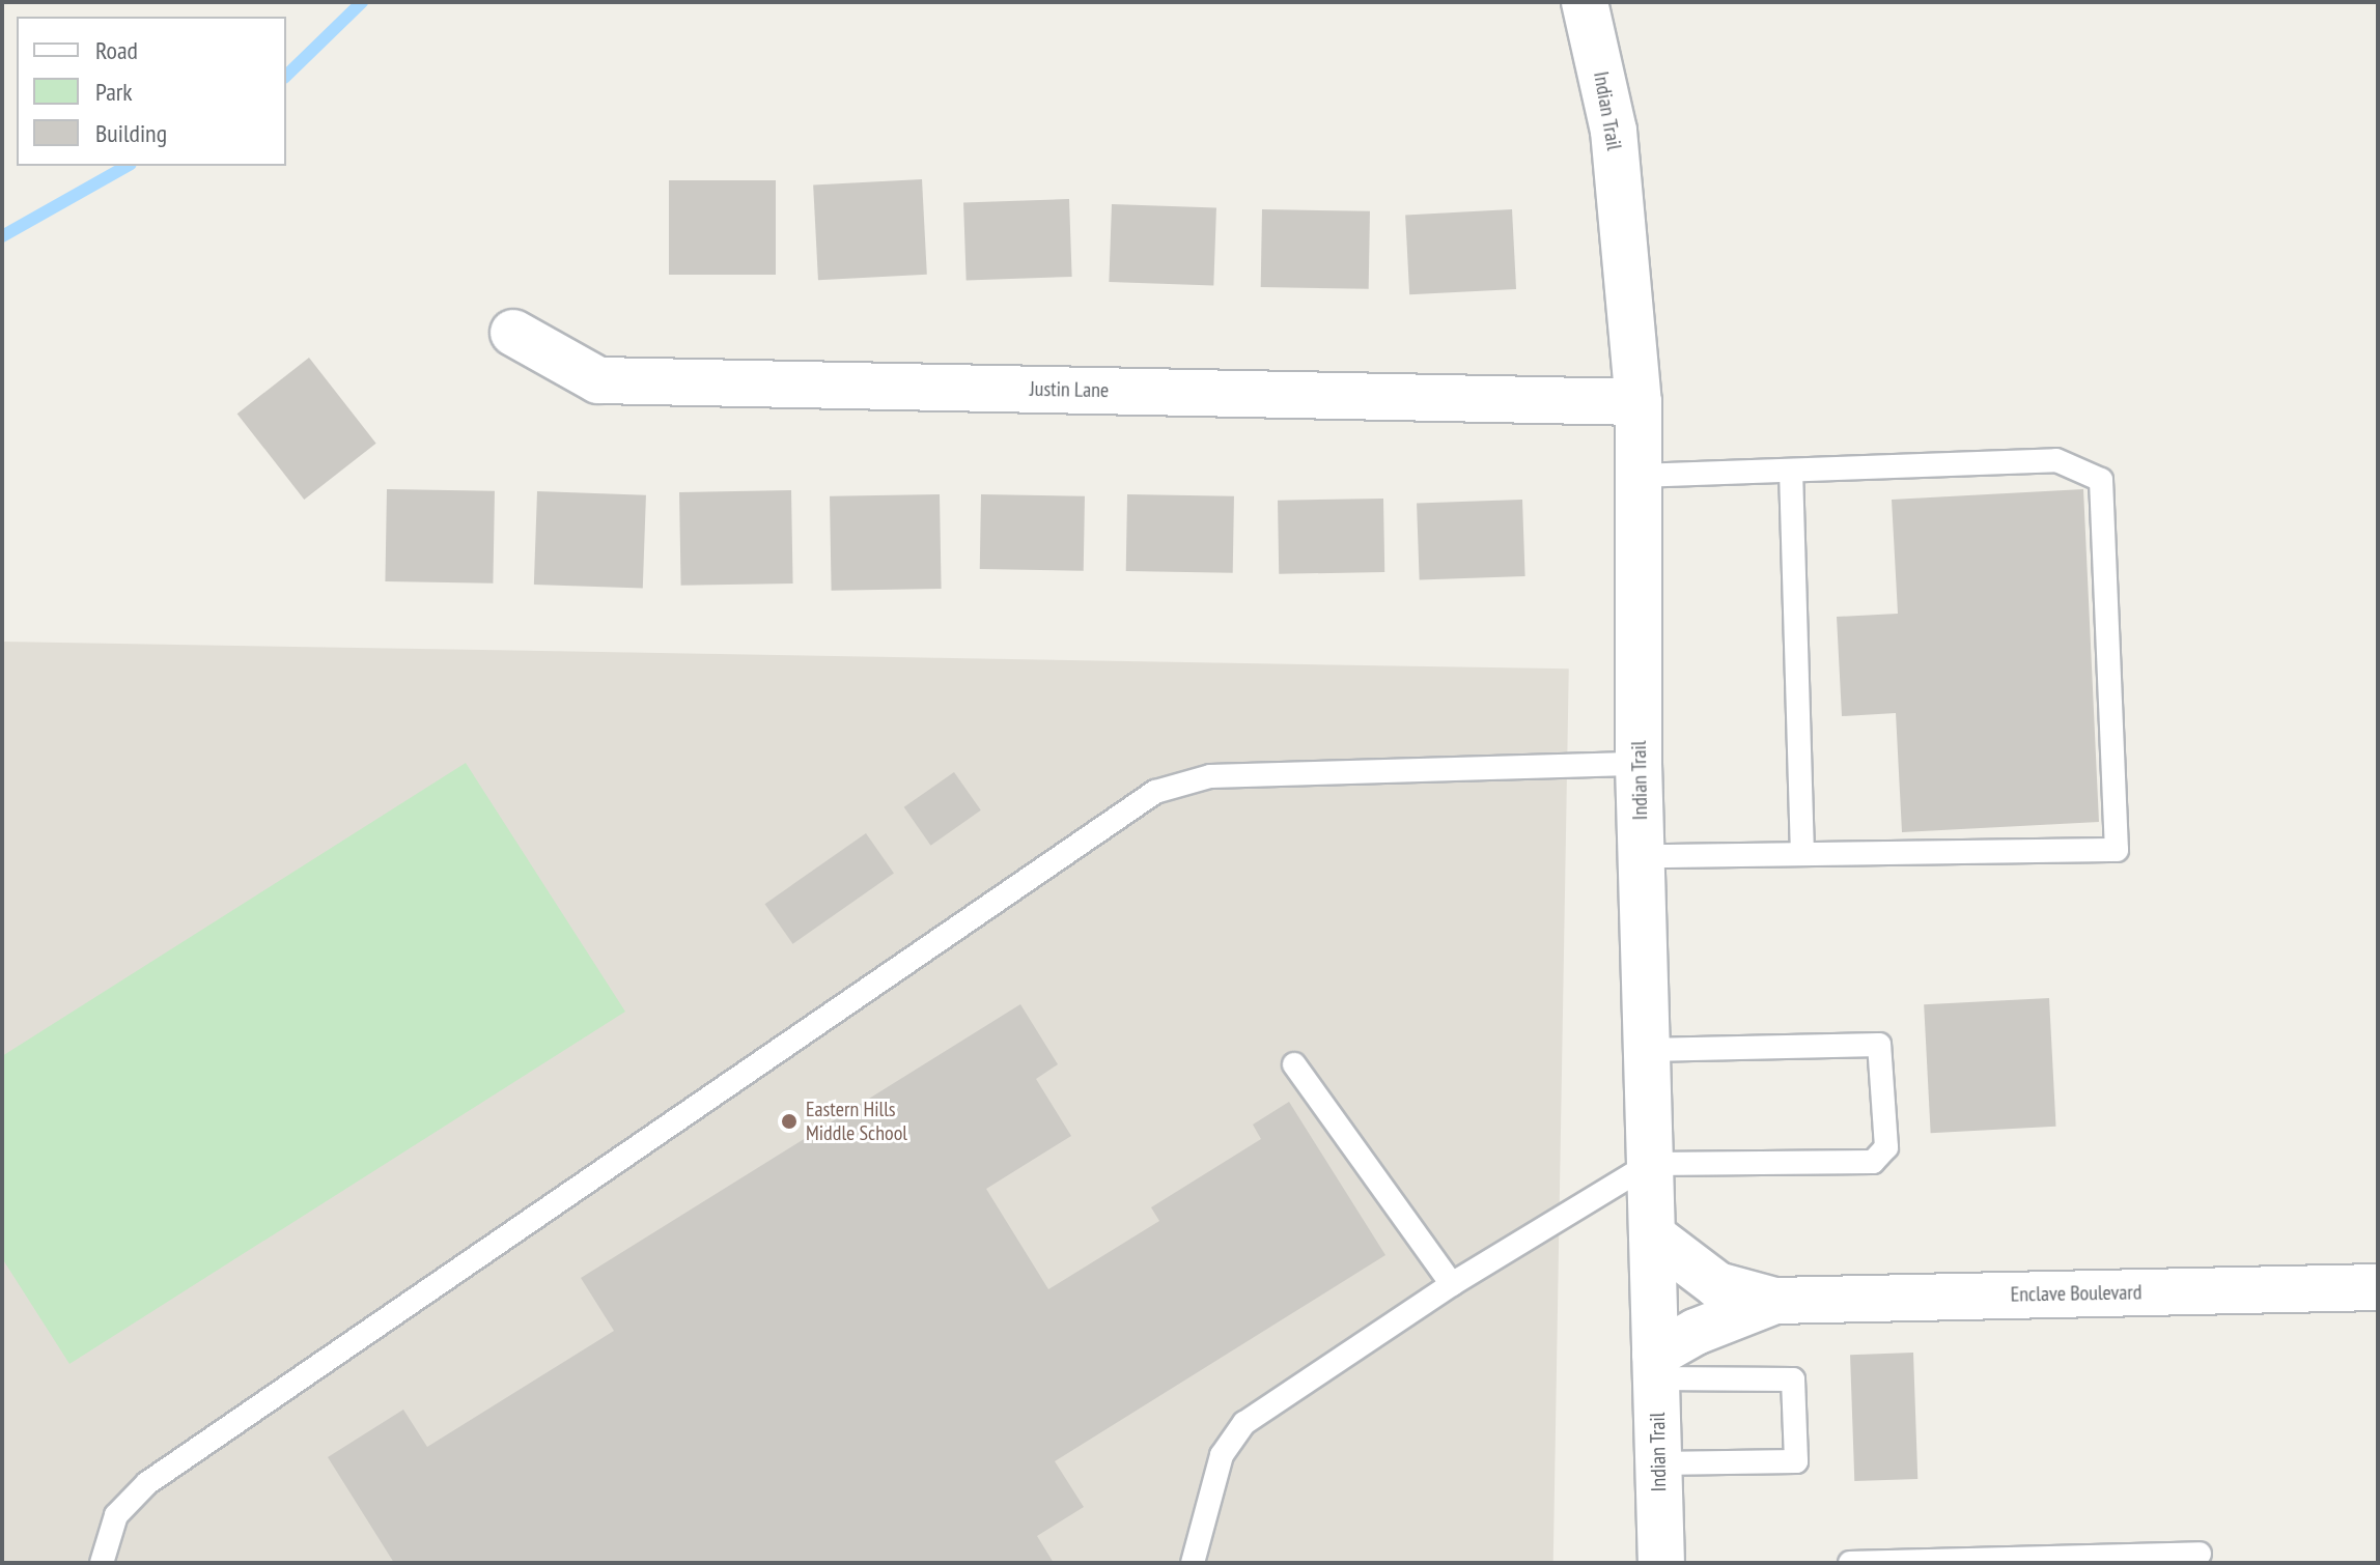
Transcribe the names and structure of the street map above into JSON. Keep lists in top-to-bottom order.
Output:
{
  "streets": {
    "street": ["Indian Trail", "Justin Lane", "Enclave Boulevard"]
  },
  "crossings": [
    ["Indian Trail", "Justin Lane"],
    ["Indian Trail", "Enclave Boulevard"]
  ],
  "places": ["Eastern Hills Middle School"],
  "legend": ["Road", "Park", "Building"]
}
